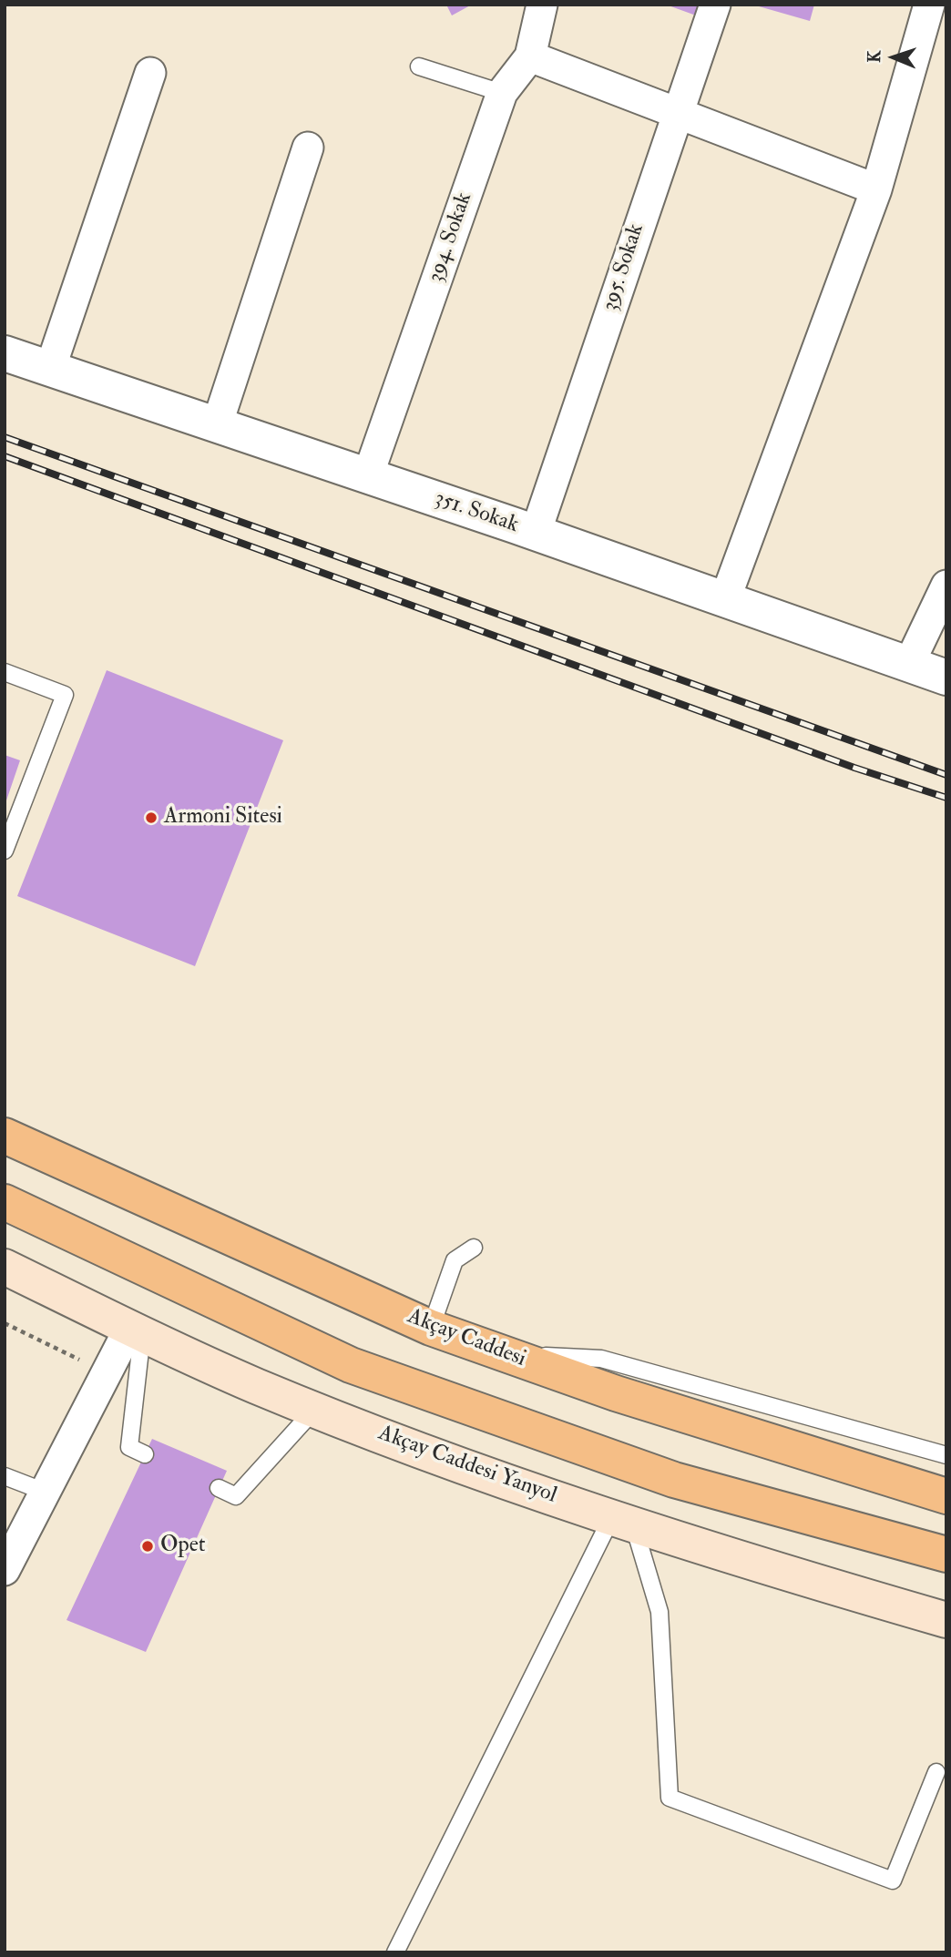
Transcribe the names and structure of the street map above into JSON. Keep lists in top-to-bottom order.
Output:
{
  "streets": {
    "highway": ["Akçay Caddesi"],
    "main road": ["Akçay Caddesi Yanyol"],
    "street": ["394. Sokak", "395. Sokak", "351. Sokak"]
  },
  "crossings": [
    ["394. Sokak", "351. Sokak"],
    ["395. Sokak", "351. Sokak"]
  ],
  "places": ["Armoni Sitesi", "Opet"],
  "north": "left"
}
